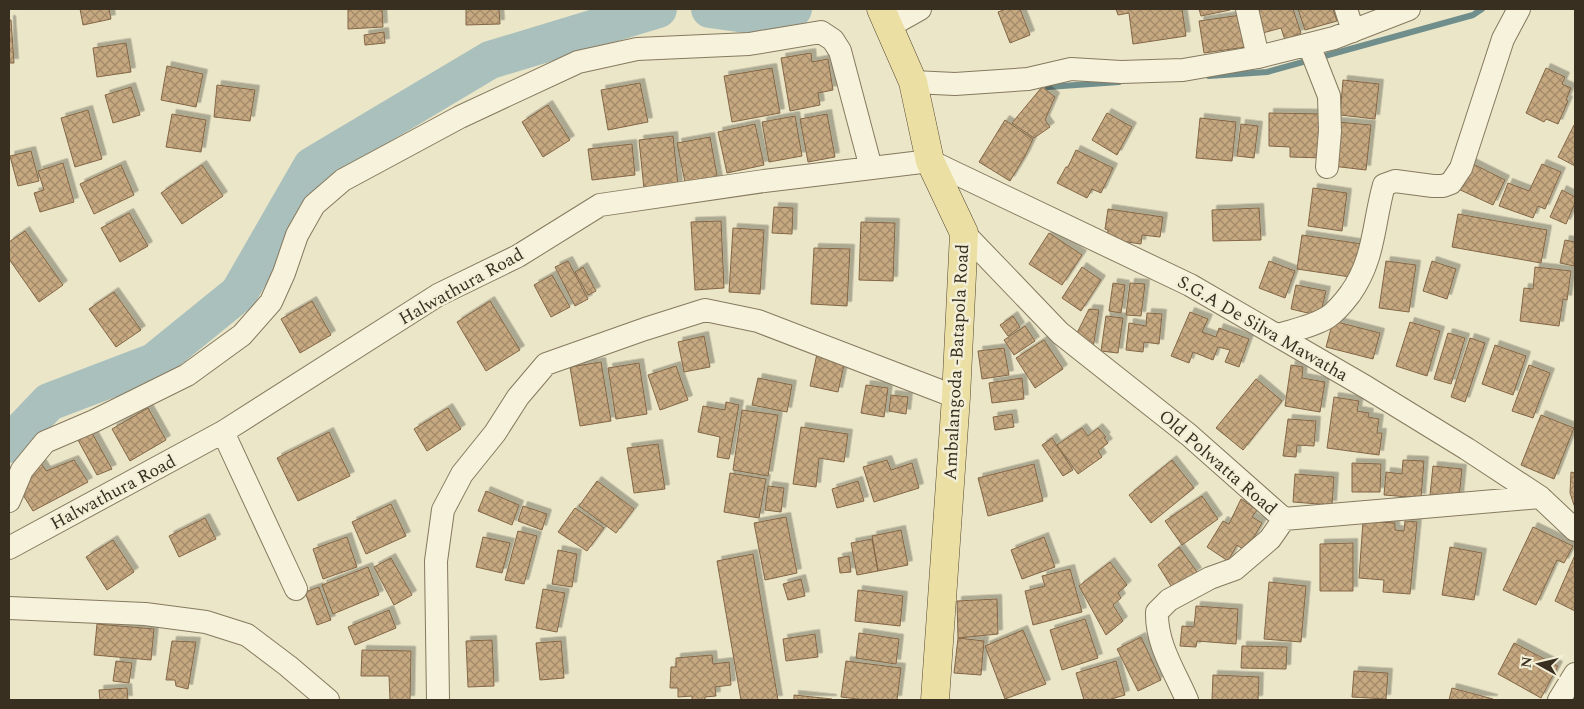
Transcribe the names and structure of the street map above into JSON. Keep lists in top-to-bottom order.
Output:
{
  "streets": {
    "main road": ["Ambalangoda -Batapola Road"],
    "street": ["Halwathura Road", "S.G.A De Silva Mawatha", "Old Polwatta Road"]
  },
  "crossings": [
    ["Halwathura Road", "S.G.A De Silva Mawatha"],
    ["Halwathura Road", "Ambalangoda -Batapola Road"],
    ["S.G.A De Silva Mawatha", "Ambalangoda -Batapola Road"],
    ["S.G.A De Silva Mawatha", "Old Polwatta Road"],
    ["Ambalangoda -Batapola Road", "Old Polwatta Road"]
  ],
  "north": "left"
}
